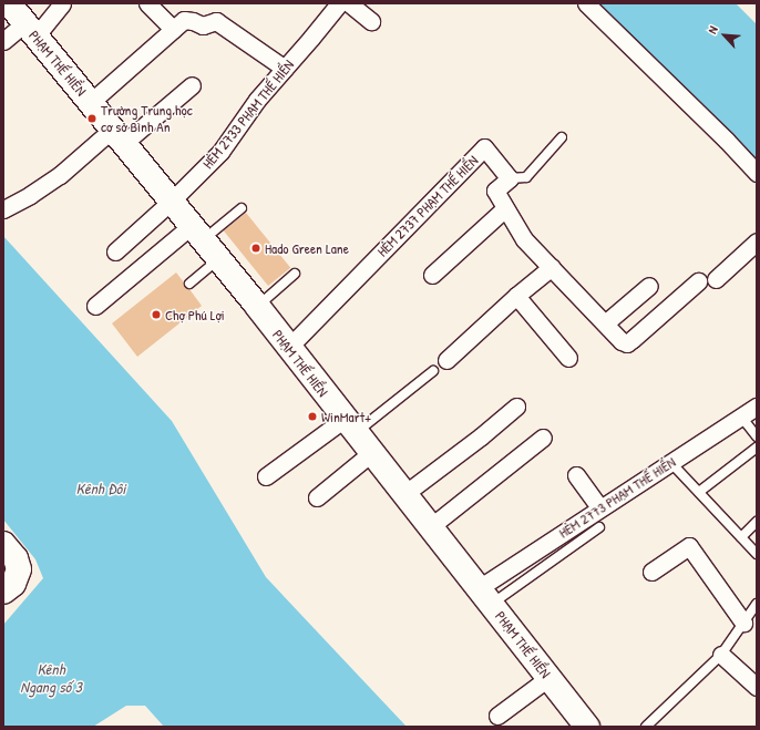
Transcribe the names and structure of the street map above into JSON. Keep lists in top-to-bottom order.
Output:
{
  "streets": {
    "main road": ["PHẠM THẾ HIỂN"],
    "street": ["HẺM 2733 PHẠM THẾ HIỂN", "HẺM 2737 PHẠM THẾ HIỂN", "HẺM 2773 PHẠM THẾ HIỂN"]
  },
  "crossings": [
    ["PHẠM THẾ HIỂN", "HẺM 2733 PHẠM THẾ HIỂN"],
    ["PHẠM THẾ HIỂN", "HẺM 2737 PHẠM THẾ HIỂN"],
    ["PHẠM THẾ HIỂN", "HẺM 2773 PHẠM THẾ HIỂN"]
  ],
  "water": ["Kênh Đôi", "Kênh Ngang số 3"],
  "places": [
    "Trường Trung học cơ sở Bình An",
    "Hado Green Lane",
    "Chợ Phú Lợi",
    "WinMart+"
  ],
  "north": "top left"
}
